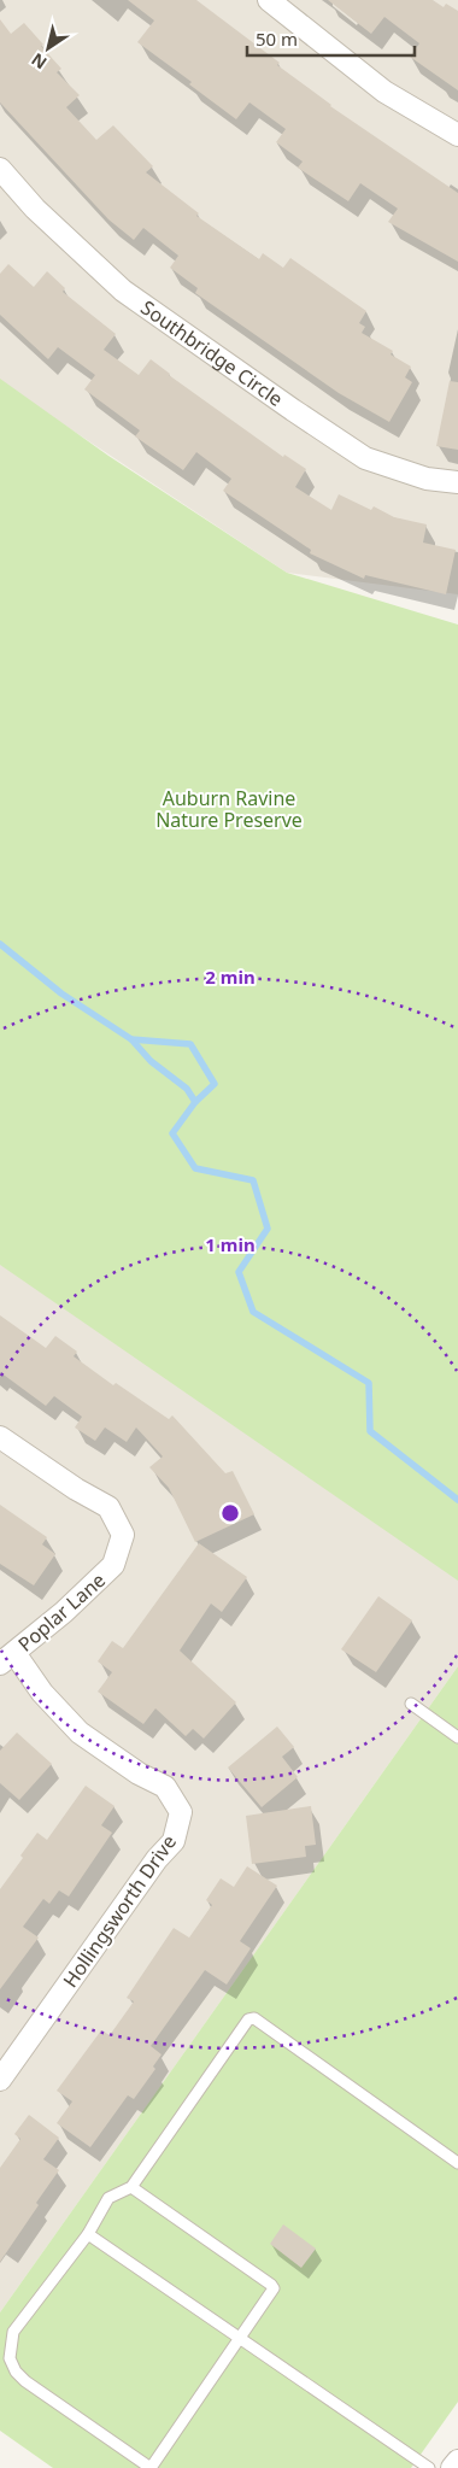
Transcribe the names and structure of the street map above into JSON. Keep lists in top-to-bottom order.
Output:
{
  "streets": {
    "street": ["Southbridge Circle", "Poplar Lane", "Hollingsworth Drive"]
  },
  "crossings": [
    ["Poplar Lane", "Hollingsworth Drive"]
  ],
  "parks": ["Auburn Ravine Nature Preserve"],
  "scale_bar": "50 m",
  "north": "bottom left",
  "rings": ["2 min", "1 min"]
}
